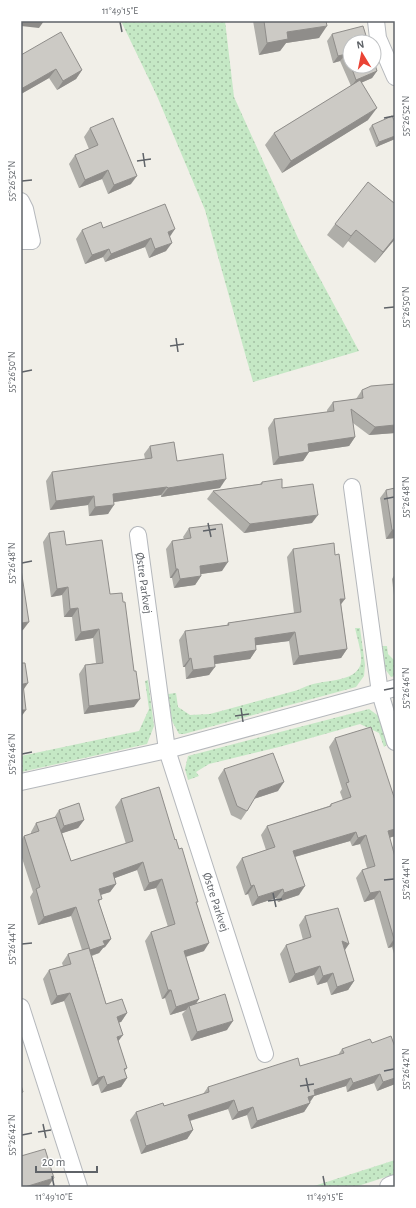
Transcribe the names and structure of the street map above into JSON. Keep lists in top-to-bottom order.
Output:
{
  "streets": {
    "street": ["Østre Parkvej"]
  },
  "scale_bar": "20 m",
  "north": "top",
  "coordinates": [
    "11°49'15\"E",
    "55°26'52\"N",
    "55°26'50\"N",
    "55°26'48\"N",
    "55°26'46\"N",
    "55°26'44\"N",
    "55°26'42\"N",
    "11°49'10\"E"
  ]
}
